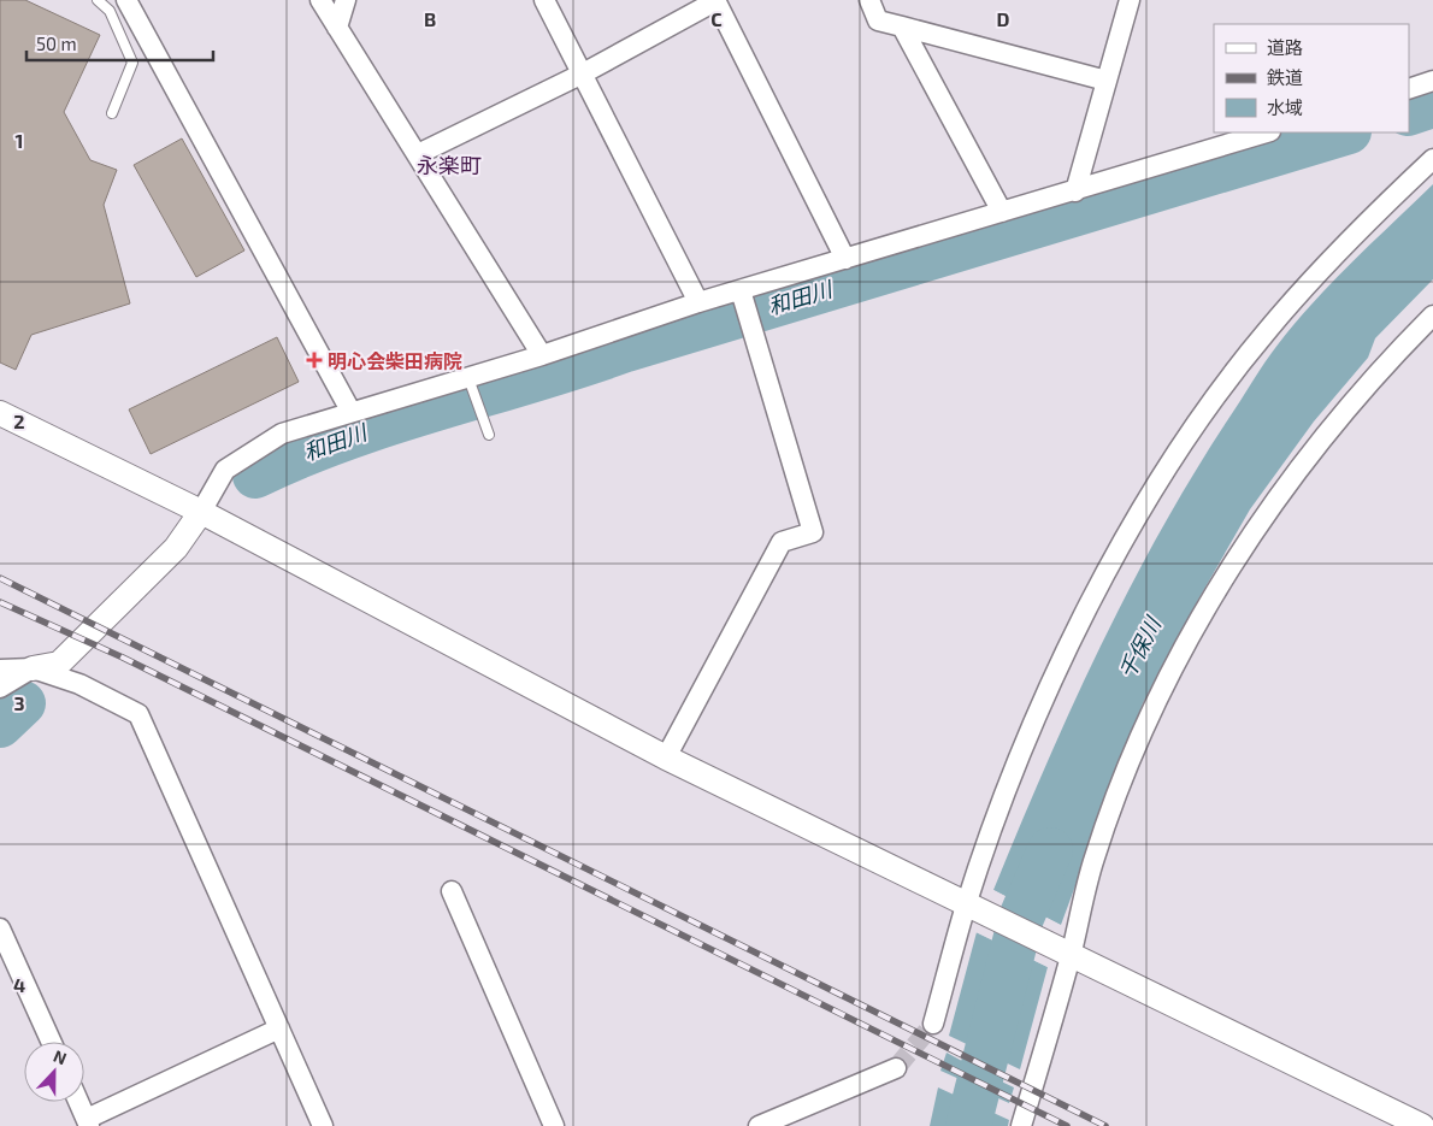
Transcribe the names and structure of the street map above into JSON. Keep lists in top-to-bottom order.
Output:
{
  "districts": ["永楽町"],
  "water": ["和田川", "千保川"],
  "places": {
    "health": ["明心会柴田病院"]
  },
  "legend": ["道路", "鉄道", "水域"],
  "scale_bar": "50 m",
  "north": "top",
  "grid": {
    "columns": ["B", "C", "D"],
    "rows": [
      "1",
      "2",
      "3",
      "4"
    ]
  }
}
